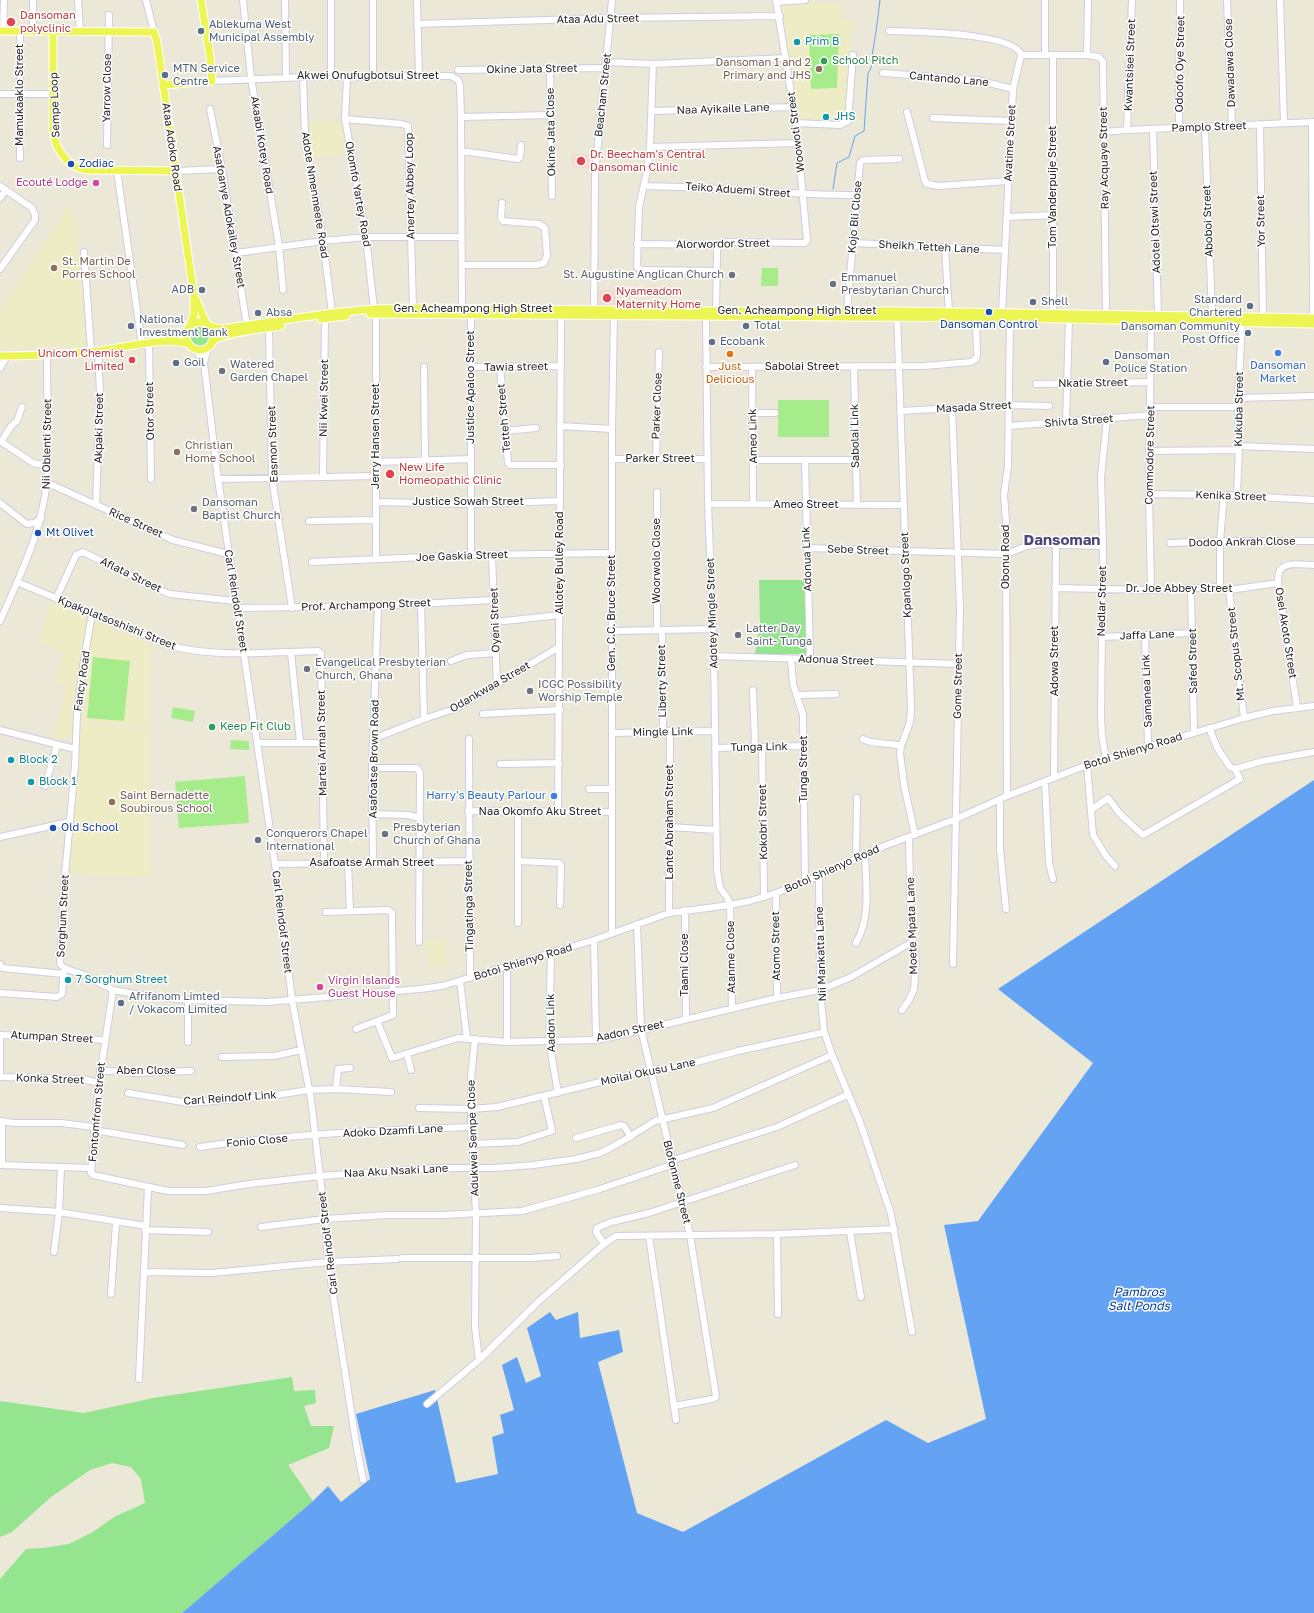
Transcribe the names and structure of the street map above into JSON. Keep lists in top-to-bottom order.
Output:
{
  "streets": {
    "main road": [
      "Akwei Onufugbotsui Street",
      "Sempe Loop",
      "Ataa Adoko Road",
      "Gen. Acheampong High Street"
    ],
    "street": [
      "Ataa Adu Street",
      "Dawadawa Close",
      "Odoofo Oye Street",
      "Kwantsisei Street",
      "Okine Jata Street",
      "Cantando Lane",
      "Yarrow Close",
      "Mamukaaklo Street",
      "Beacham Street",
      "Naa Ayikaile Lane",
      "Pamplo Street",
      "Okine Jata Close",
      "Woowoti Street",
      "Avatime Street",
      "Akaabi Kotey Road",
      "Ray Acquaye Street",
      "Anertey Abbey Loop",
      "Tom Vanderpuije Street",
      "Teiko Aduemi Street",
      "Okomfo Yartey Road",
      "Adote Nmenmeete Road",
      "Asafoanye Adokailey Street",
      "Kojo Bli Close",
      "Aboboi Street",
      "Yor Street",
      "Adotei Otswi Street",
      "Alorwordor Street",
      "Sheikh Tetteh Lane",
      "Tawia street",
      "Sabolai Street",
      "Nkatie Street",
      "Justice Apaloo Street",
      "Nii Kwei Street",
      "Parker Close",
      "Masada Street",
      "Kukuba Street",
      "Otor Street",
      "Tetteh Street",
      "Shivta Street",
      "Akpaki Street",
      "Jerry Hansen Street",
      "Ameo Link",
      "Sabolai Link",
      "Nii Oblenti Street",
      "Easmon Street",
      "Commodore Street",
      "Parker Street",
      "Kenika Street",
      "Justice Sowah Street",
      "Ameo Street",
      "Rice Street",
      "Dodoo Ankrah Close",
      "Sebe Street",
      "Joe Gaskia Street",
      "Obonu Road",
      "Adonua Link",
      "Woorwolo Close",
      "Allotey Bulley Road",
      "Aflata Street",
      "Kpanlogo Street",
      "Dr. Joe Abbey Street",
      "Carl Reindolf Street",
      "Nedlar Street",
      "Prof. Archampong Street",
      "Gen. C.C. Bruce Street",
      "Adotey Mingle Street",
      "Oyeni Street",
      "Kpakplatsoshishi Street",
      "Osei Akoto Street",
      "Jaffa Lane",
      "Mt. Scopus Street",
      "Adonua Street",
      "Adowa Street",
      "Safed Street",
      "Fancy Road",
      "Liberty Street",
      "Gome Street",
      "Odankwaa Street",
      "Samanea Link",
      "Mingle Link",
      "Martei Armah Street",
      "Tunga Link",
      "Botoi Shienyo Road",
      "Asafoatse Brown Road",
      "Tunga Street",
      "Naa Okomfo Aku Street",
      "Lante Abraham Street",
      "Kokobri Street",
      "Asafoatse Armah Street",
      "Tingatinga Street",
      "Sorghum Street",
      "Moete Mpata Lane",
      "Atomo Street",
      "Nii Mankatta Lane",
      "Atanme Close",
      "Taami Close",
      "Aadon Link",
      "Aadon Street",
      "Atumpan Street",
      "Aben Close",
      "Moilai Okusu Lane",
      "Konka Street",
      "Carl Reindolf Link",
      "Fontomfrom Street",
      "Adoko Dzamfi Lane",
      "Adukwei Sempe Close",
      "Fonio Close",
      "Naa Aku Nsaki Lane",
      "Blofonme Street"
    ]
  },
  "crossings": [
    ["Ataa Adu Street", "Beacham Street"],
    ["Ataa Adu Street", "Woowoti Street"],
    ["Dawadawa Close", "Pamplo Street"],
    ["Odoofo Oye Street", "Pamplo Street"],
    ["Kwantsisei Street", "Pamplo Street"],
    ["Okine Jata Street", "Beacham Street"],
    ["Okine Jata Street", "Okine Jata Close"],
    ["Okine Jata Street", "Woowoti Street"],
    ["Akwei Onufugbotsui Street", "Akaabi Kotey Road"],
    ["Akwei Onufugbotsui Street", "Ataa Adoko Road"],
    ["Akwei Onufugbotsui Street", "Okomfo Yartey Road"],
    ["Akwei Onufugbotsui Street", "Adote Nmenmeete Road"],
    ["Akwei Onufugbotsui Street", "Gen. Acheampong High Street"],
    ["Cantando Lane", "Avatime Street"],
    ["Beacham Street", "Gen. Acheampong High Street"],
    ["Sempe Loop", "Ataa Adoko Road"],
    ["Naa Ayikaile Lane", "Woowoti Street"],
    ["Pamplo Street", "Ray Acquaye Street"],
    ["Pamplo Street", "Aboboi Street"],
    ["Pamplo Street", "Yor Street"],
    ["Pamplo Street", "Adotei Otswi Street"],
    ["Woowoti Street", "Teiko Aduemi Street"],
    ["Woowoti Street", "Alorwordor Street"],
    ["Avatime Street", "Sheikh Tetteh Lane"],
    ["Avatime Street", "Gen. Acheampong High Street"],
    ["Ataa Adoko Road", "Gen. Acheampong High Street"],
    ["Ataa Adoko Road", "Carl Reindolf Street"],
    ["Ray Acquaye Street", "Tom Vanderpuije Street"],
    ["Ray Acquaye Street", "Gen. Acheampong High Street"],
    ["Anertey Abbey Loop", "Okomfo Yartey Road"],
    ["Anertey Abbey Loop", "Gen. Acheampong High Street"],
    ["Tom Vanderpuije Street", "Gen. Acheampong High Street"],
    ["Teiko Aduemi Street", "Kojo Bli Close"],
    ["Okomfo Yartey Road", "Gen. Acheampong High Street"],
    ["Okomfo Yartey Road", "Jerry Hansen Street"],
    ["Adote Nmenmeete Road", "Gen. Acheampong High Street"],
    ["Asafoanye Adokailey Street", "Gen. Acheampong High Street"],
    ["Kojo Bli Close", "Sheikh Tetteh Lane"],
    ["Kojo Bli Close", "Gen. Acheampong High Street"],
    ["Aboboi Street", "Gen. Acheampong High Street"],
    ["Yor Street", "Gen. Acheampong High Street"],
    ["Adotei Otswi Street", "Gen. Acheampong High Street"],
    ["Gen. Acheampong High Street", "Sabolai Street"],
    ["Gen. Acheampong High Street", "Justice Apaloo Street"],
    ["Gen. Acheampong High Street", "Nii Kwei Street"],
    ["Gen. Acheampong High Street", "Kukuba Street"],
    ["Gen. Acheampong High Street", "Jerry Hansen Street"],
    ["Gen. Acheampong High Street", "Easmon Street"],
    ["Gen. Acheampong High Street", "Commodore Street"],
    ["Gen. Acheampong High Street", "Obonu Road"],
    ["Gen. Acheampong High Street", "Allotey Bulley Road"],
    ["Gen. Acheampong High Street", "Kpanlogo Street"],
    ["Gen. Acheampong High Street", "Carl Reindolf Street"],
    ["Gen. Acheampong High Street", "Gen. C.C. Bruce Street"],
    ["Gen. Acheampong High Street", "Adotey Mingle Street"],
    ["Tawia street", "Justice Apaloo Street"],
    ["Tawia street", "Tetteh Street"],
    ["Tawia street", "Allotey Bulley Road"],
    ["Sabolai Street", "Ameo Link"],
    ["Sabolai Street", "Sabolai Link"],
    ["Sabolai Street", "Kpanlogo Street"],
    ["Sabolai Street", "Adotey Mingle Street"],
    ["Nkatie Street", "Commodore Street"],
    ["Justice Apaloo Street", "Justice Sowah Street"],
    ["Justice Apaloo Street", "Joe Gaskia Street"],
    ["Parker Close", "Parker Street"],
    ["Masada Street", "Obonu Road"],
    ["Masada Street", "Kpanlogo Street"],
    ["Masada Street", "Gome Street"],
    ["Kukuba Street", "Kenika Street"],
    ["Tetteh Street", "Allotey Bulley Road"],
    ["Shivta Street", "Commodore Street"],
    ["Shivta Street", "Obonu Road"],
    ["Shivta Street", "Nedlar Street"],
    ["Akpaki Street", "Rice Street"],
    ["Jerry Hansen Street", "Justice Sowah Street"],
    ["Jerry Hansen Street", "Joe Gaskia Street"],
    ["Ameo Link", "Ameo Street"],
    ["Sabolai Link", "Ameo Street"],
    ["Nii Oblenti Street", "Rice Street"],
    ["Nii Oblenti Street", "Kpakplatsoshishi Street"],
    ["Easmon Street", "Prof. Archampong Street"],
    ["Commodore Street", "Kenika Street"],
    ["Commodore Street", "Dr. Joe Abbey Street"],
    ["Parker Street", "Gen. C.C. Bruce Street"],
    ["Parker Street", "Adotey Mingle Street"],
    ["Justice Sowah Street", "Allotey Bulley Road"],
    ["Ameo Street", "Adonua Link"],
    ["Ameo Street", "Kpanlogo Street"],
    ["Ameo Street", "Adotey Mingle Street"],
    ["Rice Street", "Carl Reindolf Street"],
    ["Sebe Street", "Obonu Road"],
    ["Sebe Street", "Adonua Link"],
    ["Sebe Street", "Kpanlogo Street"],
    ["Sebe Street", "Gome Street"],
    ["Joe Gaskia Street", "Allotey Bulley Road"],
    ["Joe Gaskia Street", "Gen. C.C. Bruce Street"],
    ["Joe Gaskia Street", "Oyeni Street"],
    ["Obonu Road", "Botoi Shienyo Road"],
    ["Adonua Link", "Adonua Street"],
    ["Woorwolo Close", "Liberty Street"],
    ["Allotey Bulley Road", "Odankwaa Street"],
    ["Allotey Bulley Road", "Naa Okomfo Aku Street"],
    ["Aflata Street", "Carl Reindolf Street"],
    ["Aflata Street", "Kpakplatsoshishi Street"],
    ["Kpanlogo Street", "Adonua Street"],
    ["Kpanlogo Street", "Botoi Shienyo Road"],
    ["Kpanlogo Street", "Moete Mpata Lane"],
    ["Dr. Joe Abbey Street", "Nedlar Street"],
    ["Dr. Joe Abbey Street", "Osei Akoto Street"],
    ["Dr. Joe Abbey Street", "Mt. Scopus Street"],
    ["Dr. Joe Abbey Street", "Adowa Street"],
    ["Dr. Joe Abbey Street", "Safed Street"],
    ["Carl Reindolf Street", "Prof. Archampong Street"],
    ["Carl Reindolf Street", "Kpakplatsoshishi Street"],
    ["Carl Reindolf Street", "Martei Armah Street"],
    ["Carl Reindolf Street", "Botoi Shienyo Road"],
    ["Carl Reindolf Street", "Asafoatse Armah Street"],
    ["Carl Reindolf Street", "Sorghum Street"],
    ["Carl Reindolf Street", "Carl Reindolf Link"],
    ["Carl Reindolf Street", "Adoko Dzamfi Lane"],
    ["Carl Reindolf Street", "Fonio Close"],
    ["Carl Reindolf Street", "Naa Aku Nsaki Lane"],
    ["Nedlar Street", "Jaffa Lane"],
    ["Nedlar Street", "Botoi Shienyo Road"],
    ["Prof. Archampong Street", "Oyeni Street"],
    ["Prof. Archampong Street", "Asafoatse Brown Road"],
    ["Gen. C.C. Bruce Street", "Mingle Link"],
    ["Gen. C.C. Bruce Street", "Botoi Shienyo Road"],
    ["Gen. C.C. Bruce Street", "Naa Okomfo Aku Street"],
    ["Adotey Mingle Street", "Adonua Street"],
    ["Adotey Mingle Street", "Mingle Link"],
    ["Adotey Mingle Street", "Tunga Link"],
    ["Adotey Mingle Street", "Botoi Shienyo Road"],
    ["Adotey Mingle Street", "Atanme Close"],
    ["Oyeni Street", "Odankwaa Street"],
    ["Kpakplatsoshishi Street", "Fancy Road"],
    ["Kpakplatsoshishi Street", "Martei Armah Street"],
    ["Osei Akoto Street", "Botoi Shienyo Road"],
    ["Jaffa Lane", "Safed Street"],
    ["Jaffa Lane", "Samanea Link"],
    ["Mt. Scopus Street", "Botoi Shienyo Road"],
    ["Adonua Street", "Gome Street"],
    ["Adonua Street", "Tunga Street"],
    ["Adowa Street", "Botoi Shienyo Road"],
    ["Safed Street", "Botoi Shienyo Road"],
    ["Fancy Road", "Sorghum Street"],
    ["Liberty Street", "Mingle Link"],
    ["Liberty Street", "Lante Abraham Street"],
    ["Gome Street", "Botoi Shienyo Road"],
    ["Odankwaa Street", "Asafoatse Brown Road"],
    ["Samanea Link", "Botoi Shienyo Road"],
    ["Mingle Link", "Lante Abraham Street"],
    ["Martei Armah Street", "Asafoatse Armah Street"],
    ["Tunga Link", "Tunga Street"],
    ["Tunga Link", "Kokobri Street"],
    ["Botoi Shienyo Road", "Tunga Street"],
    ["Botoi Shienyo Road", "Lante Abraham Street"],
    ["Botoi Shienyo Road", "Kokobri Street"],
    ["Botoi Shienyo Road", "Tingatinga Street"],
    ["Botoi Shienyo Road", "Sorghum Street"],
    ["Botoi Shienyo Road", "Moete Mpata Lane"],
    ["Botoi Shienyo Road", "Atomo Street"],
    ["Botoi Shienyo Road", "Nii Mankatta Lane"],
    ["Botoi Shienyo Road", "Atanme Close"],
    ["Botoi Shienyo Road", "Taami Close"],
    ["Botoi Shienyo Road", "Aadon Link"],
    ["Botoi Shienyo Road", "Blofonme Street"],
    ["Asafoatse Brown Road", "Asafoatse Armah Street"],
    ["Naa Okomfo Aku Street", "Tingatinga Street"],
    ["Asafoatse Armah Street", "Tingatinga Street"],
    ["Sorghum Street", "Fontomfrom Street"],
    ["Moete Mpata Lane", "Aadon Street"],
    ["Atomo Street", "Aadon Street"],
    ["Nii Mankatta Lane", "Aadon Street"],
    ["Nii Mankatta Lane", "Moilai Okusu Lane"],
    ["Nii Mankatta Lane", "Naa Aku Nsaki Lane"],
    ["Atanme Close", "Aadon Street"],
    ["Taami Close", "Aadon Street"],
    ["Aadon Link", "Aadon Street"],
    ["Aadon Link", "Moilai Okusu Lane"],
    ["Aadon Street", "Adukwei Sempe Close"],
    ["Aadon Street", "Blofonme Street"],
    ["Atumpan Street", "Fontomfrom Street"],
    ["Aben Close", "Fontomfrom Street"],
    ["Moilai Okusu Lane", "Adukwei Sempe Close"],
    ["Moilai Okusu Lane", "Blofonme Street"],
    ["Konka Street", "Fontomfrom Street"],
    ["Fontomfrom Street", "Naa Aku Nsaki Lane"],
    ["Adoko Dzamfi Lane", "Adukwei Sempe Close"],
    ["Adoko Dzamfi Lane", "Fonio Close"],
    ["Adukwei Sempe Close", "Naa Aku Nsaki Lane"],
    ["Naa Aku Nsaki Lane", "Blofonme Street"]
  ],
  "districts": ["Dansoman"],
  "water": ["Pambros Salt Ponds"],
  "places": [
    "Dansoman polyclinic",
    "Ablekuma West Municipal Assembly",
    "Prim B",
    "School Pitch",
    "Dansoman 1 and 2 Primary and JHS",
    "MTN Service Centre",
    "JHS",
    "Dr. Beecham's Central Dansoman Clinic",
    "Zodiac",
    "Ecouté Lodge",
    "St. Martin De Porres School",
    "St. Augustine Anglican Church",
    "Emmanuel Presbytarian Church",
    "ADB",
    "Nyameadom Maternity Home",
    "Shell",
    "Standard Chartered",
    "Dansoman Control",
    "Absa",
    "National Investment Bank",
    "Total",
    "Dansoman Community Post Office",
    "Ecobank",
    "Dansoman Market",
    "Just Delicious",
    "Unicom Chemist Limited",
    "Dansoman Police Station",
    "Goil",
    "Watered Garden Chapel",
    "Christian Home School",
    "New Life Homeopathic Clinic",
    "Dansoman Baptist Church",
    "Mt Olivet",
    "Latter Day Saint- Tunga",
    "Evangelical Presbyterian Church, Ghana",
    "ICGC Possibility Worship Temple",
    "Keep Fit Club",
    "Block 2",
    "Block 1",
    "Harry's Beauty Parlour",
    "Saint Bernadette Soubirous School",
    "Old School",
    "Presbyterian Church of Ghana",
    "Conquerors Chapel International",
    "7 Sorghum Street",
    "Virgin Islands Guest House",
    "Afrifanom Limted / Vokacom Limited"
  ]
}
